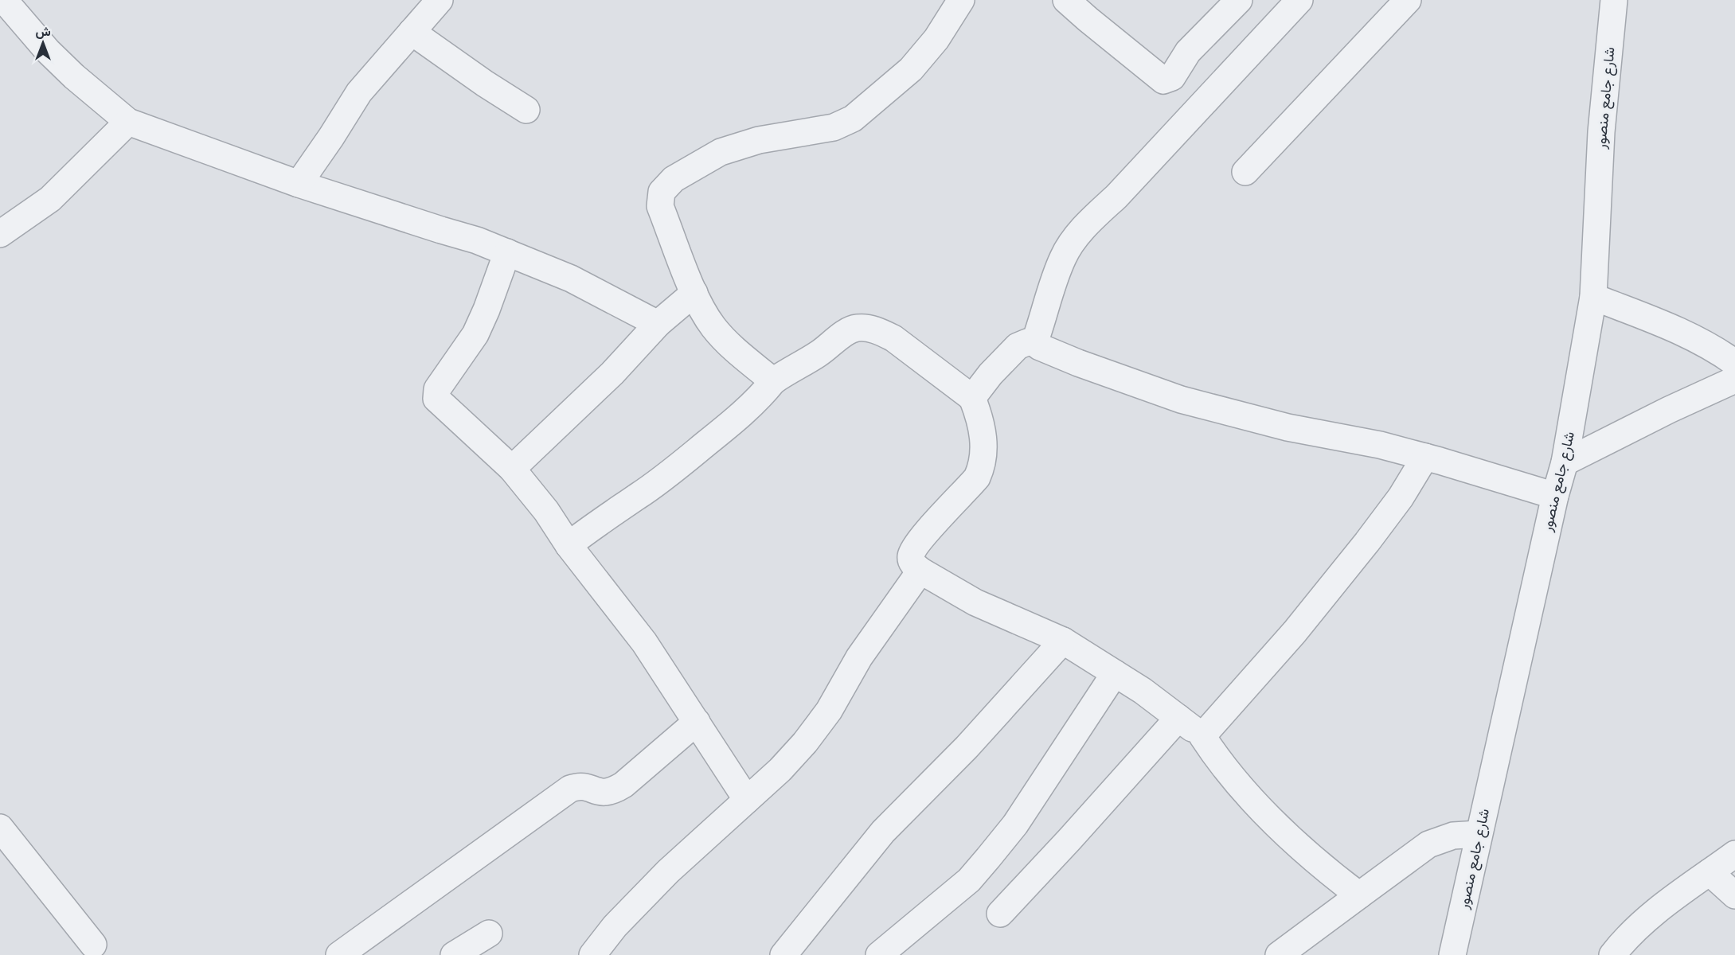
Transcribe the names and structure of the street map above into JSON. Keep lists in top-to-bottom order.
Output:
{
  "streets": {
    "street": ["شارع جامع منصور"]
  },
  "north": "top"
}
